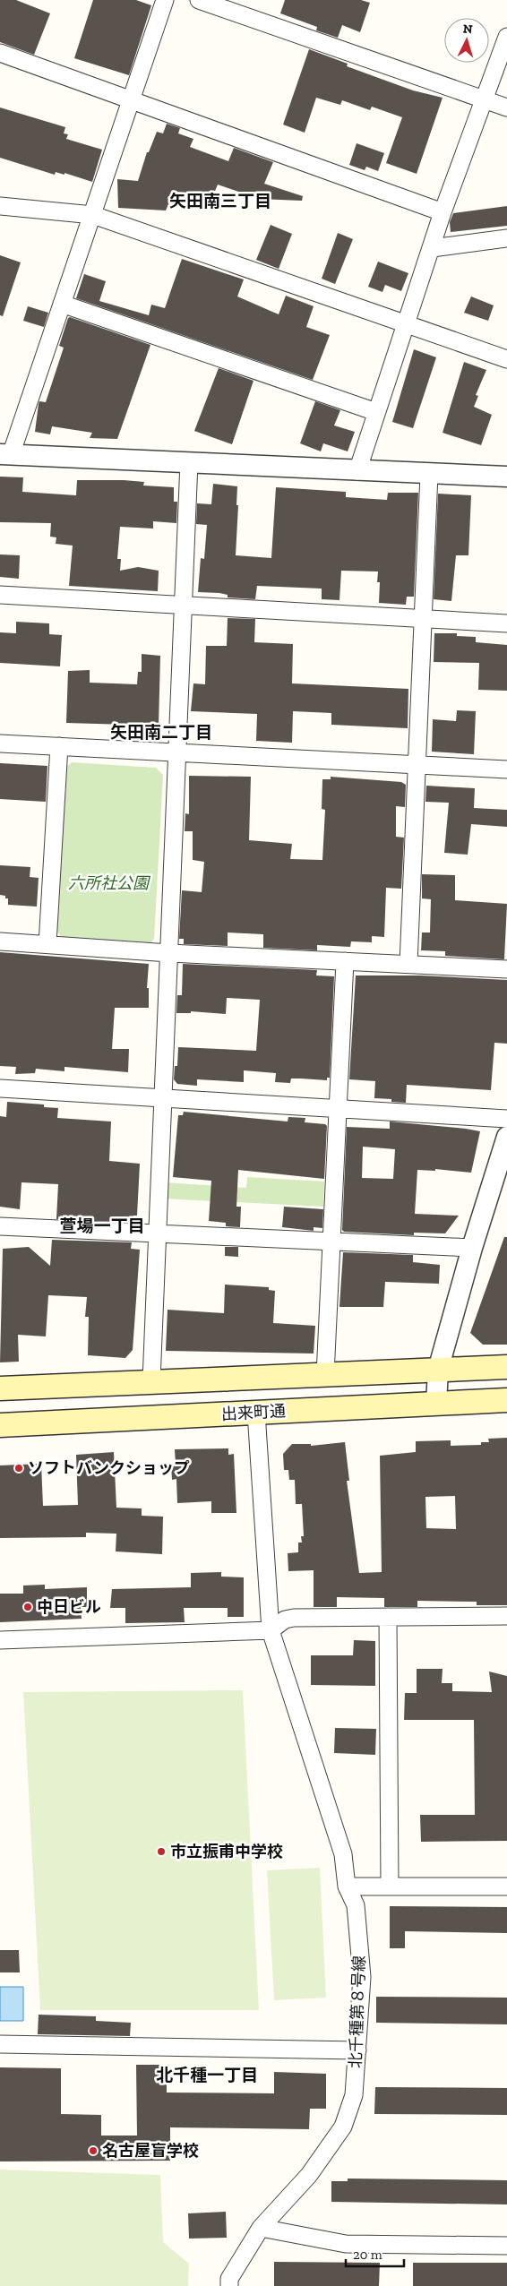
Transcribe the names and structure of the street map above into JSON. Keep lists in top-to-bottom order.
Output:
{
  "streets": {
    "main road": ["出来町通"],
    "street": ["北千種第８号線"]
  },
  "crossings": [
    ["出来町通", "北千種第８号線"]
  ],
  "districts": [
    "矢田南三丁目",
    "矢田南二丁目",
    "萱場一丁目",
    "北千種一丁目"
  ],
  "parks": ["六所社公園"],
  "places": [
    "ソフトバンクショップ",
    "中日ビル",
    "市立振甫中学校",
    "名古屋盲学校"
  ],
  "scale_bar": "20 m",
  "north": "top"
}
